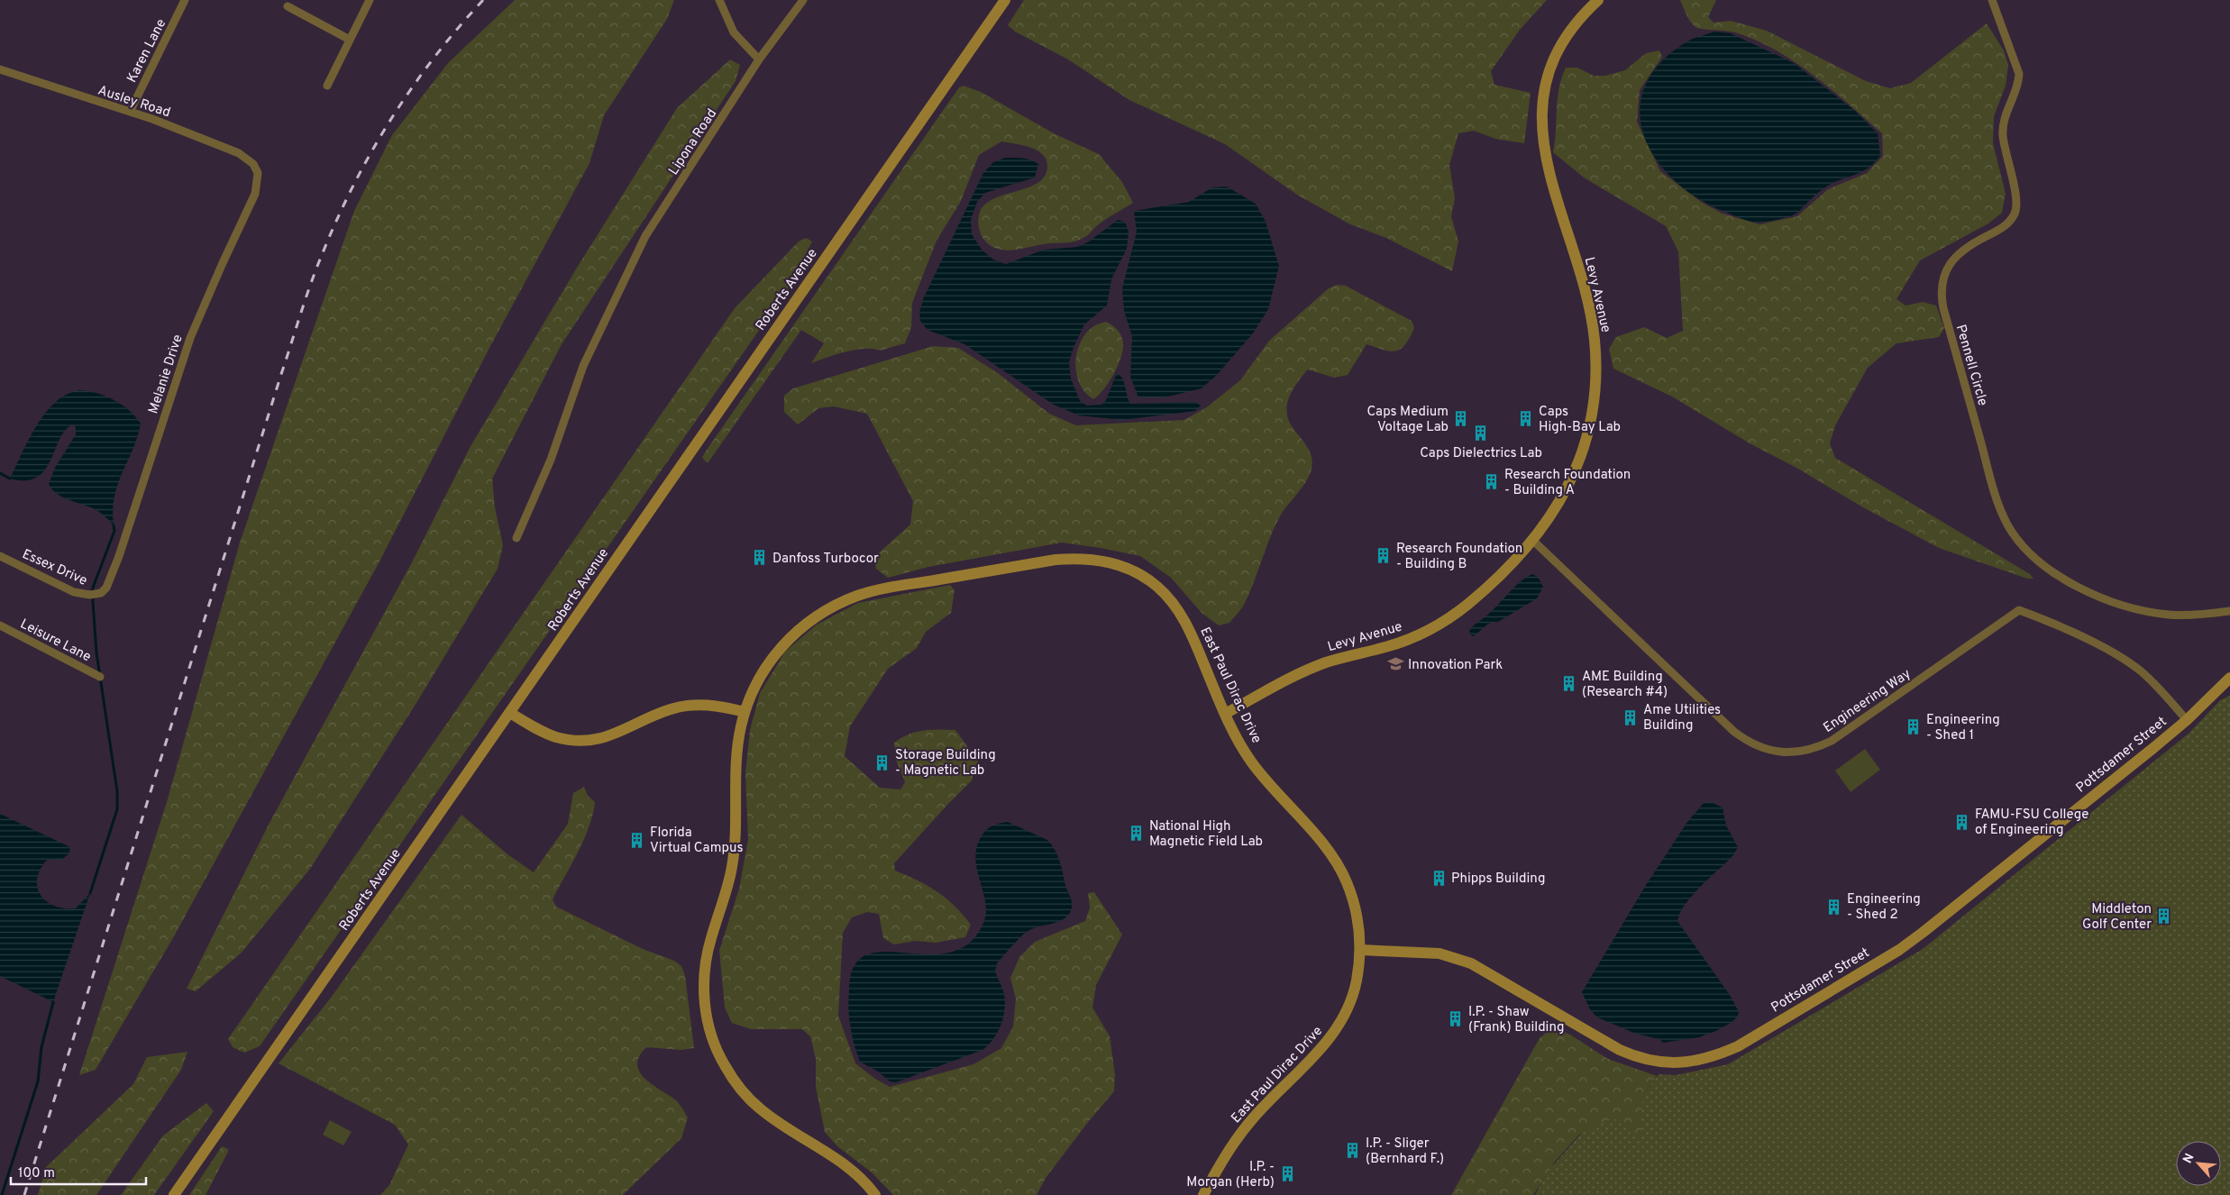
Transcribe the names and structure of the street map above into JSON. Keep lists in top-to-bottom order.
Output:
{
  "streets": {
    "street": [
      "Karen Lane",
      "Ausley Road",
      "Lipona Road",
      "Roberts Avenue",
      "Levy Avenue",
      "Pennell Circle",
      "Melanie Drive",
      "Essex Drive",
      "Leisure Lane",
      "East Paul Dirac Drive",
      "Engineering Way",
      "Pottsdamer Street"
    ]
  },
  "crossings": [
    ["Karen Lane", "Ausley Road"],
    ["Ausley Road", "Melanie Drive"],
    ["Levy Avenue", "East Paul Dirac Drive"],
    ["Levy Avenue", "Engineering Way"],
    ["Melanie Drive", "Essex Drive"],
    ["East Paul Dirac Drive", "Pottsdamer Street"],
    ["Engineering Way", "Pottsdamer Street"]
  ],
  "places": {
    "building": [
      "Caps Medium Voltage Lab",
      "Caps High-Bay Lab",
      "Caps Dielectrics Lab",
      "Research Foundation - Building A",
      "Research Foundation - Building B",
      "Danfoss Turbocor",
      "AME Building (Research #4)",
      "Ame Utilities Building",
      "Engineering - Shed 1",
      "Storage Building - Magnetic Lab",
      "FAMU-FSU College of Engineering",
      "National High Magnetic Field Lab",
      "Florida Virtual Campus",
      "Phipps Building",
      "Engineering - Shed 2",
      "Middleton Golf Center",
      "I.P. - Shaw (Frank) Building",
      "I.P. - Sliger (Bernhard F.)",
      "I.P. - Morgan (Herb)"
    ],
    "school or university": ["Innovation Park"]
  },
  "scale_bar": "100 m",
  "north": "top left"
}
